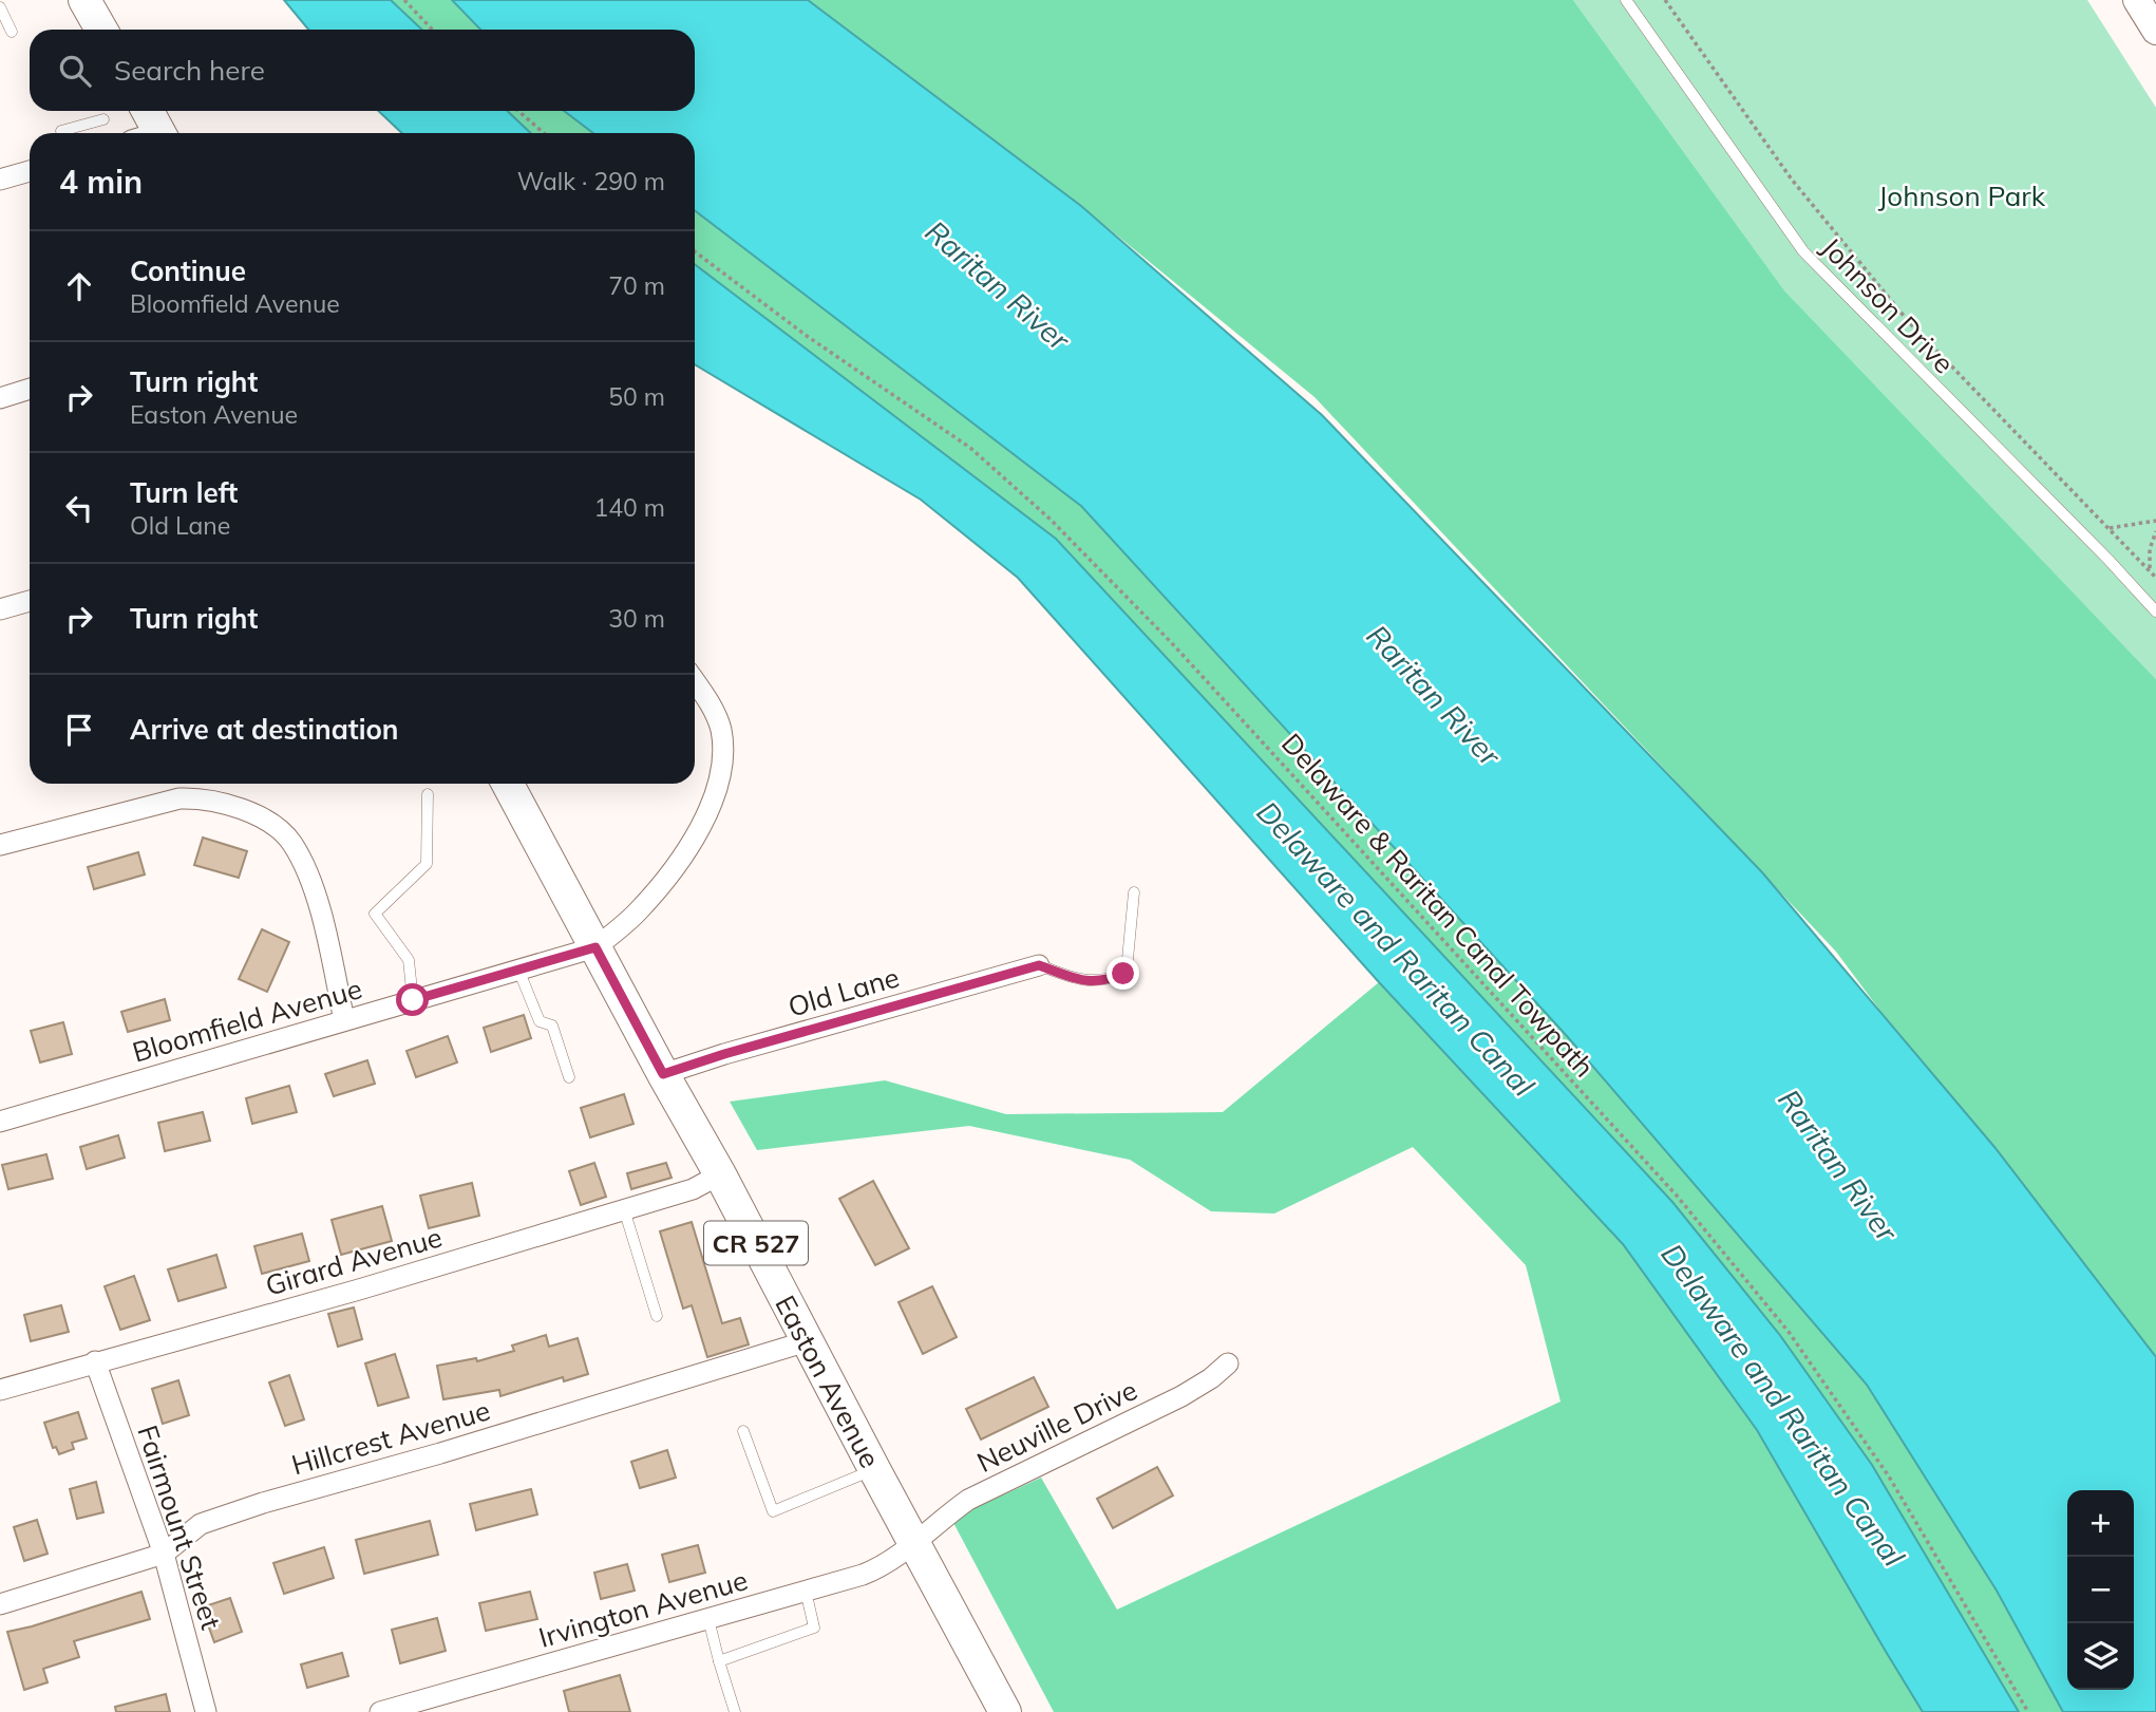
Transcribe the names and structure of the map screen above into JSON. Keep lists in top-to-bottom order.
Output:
{
  "streets": {
    "main road": ["CR 527", "Easton Avenue"],
    "street": [
      "Old Lane",
      "Bloomfield Avenue",
      "Girard Avenue",
      "Neuville Drive",
      "Hillcrest Avenue",
      "Fairmount Street",
      "Irvington Avenue"
    ],
    "lane": ["Johnson Drive"],
    "path": ["Delaware & Raritan Canal Towpath"]
  },
  "crossings": [
    ["Old Lane", "Easton Avenue"],
    ["Bloomfield Avenue", "Easton Avenue"],
    ["Girard Avenue", "Easton Avenue"],
    ["Girard Avenue", "Fairmount Street"],
    ["Easton Avenue", "Neuville Drive"],
    ["Easton Avenue", "Hillcrest Avenue"],
    ["Easton Avenue", "Irvington Avenue"],
    ["Neuville Drive", "Irvington Avenue"],
    ["Hillcrest Avenue", "Fairmount Street"]
  ],
  "water": ["Raritan River", "Delaware and Raritan Canal"],
  "parks": ["Johnson Park"],
  "page": {
    "search": "Search here",
    "heading": ["4 min", "Walk · 290 m"],
    "list": [
      ["Continue", "Bloomfield Avenue", "70 m"],
      ["Turn right", "Easton Avenue", "50 m"],
      ["Turn left", "Old Lane", "140 m"],
      ["Turn right", "30 m"],
      "Arrive at destination"
    ],
    "map_buttons": ["+", "−"]
  }
}
